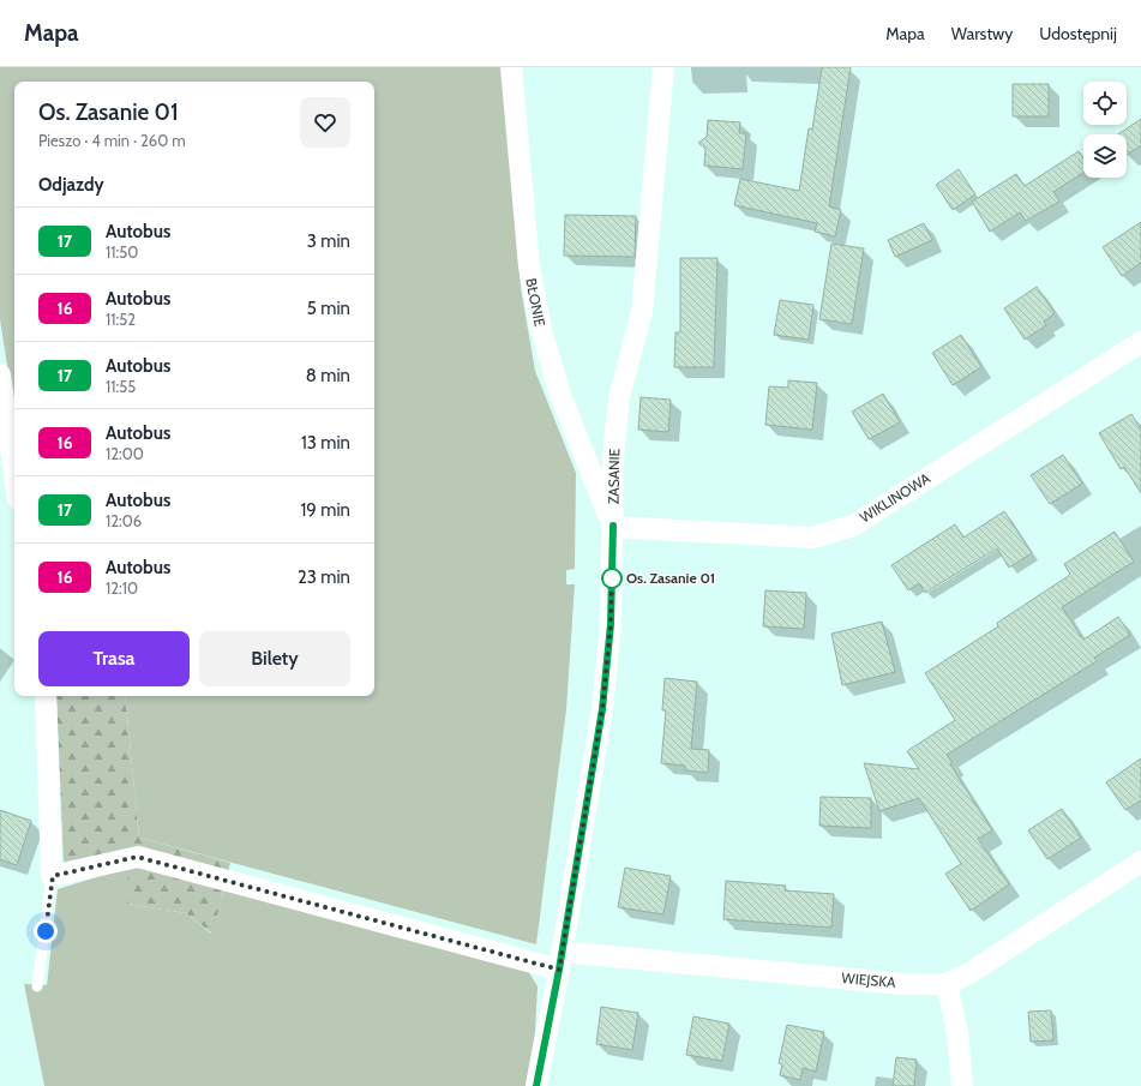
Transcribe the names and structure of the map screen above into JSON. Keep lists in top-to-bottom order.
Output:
{
  "streets": {
    "street": [
      "BŁONIE",
      "ZASANIE",
      "WIKLINOWA",
      "WIEJSKA"
    ]
  },
  "crossings": [
    ["BŁONIE", "ZASANIE"],
    ["BŁONIE", "WIKLINOWA"],
    ["ZASANIE", "WIKLINOWA"],
    ["ZASANIE", "WIEJSKA"]
  ],
  "places": ["Os. Zasanie 01"],
  "lines": ["bus line 17"],
  "page": {
    "header": "Mapa",
    "nav": ["Mapa", "Warstwy", "Udostępnij"],
    "heading": [
      ["Os. Zasanie 01", "Pieszo · 4 min · 260 m"],
      "Odjazdy"
    ],
    "list": [
      {
        "mark": "17",
        "name": "Autobus",
        "note": "11:50",
        "value": "3 min"
      },
      {
        "mark": "16",
        "name": "Autobus",
        "note": "11:52",
        "value": "5 min"
      },
      {
        "mark": "17",
        "name": "Autobus",
        "note": "11:55",
        "value": "8 min"
      },
      {
        "mark": "16",
        "name": "Autobus",
        "note": "12:00",
        "value": "13 min"
      },
      {
        "mark": "17",
        "name": "Autobus",
        "note": "12:06",
        "value": "19 min"
      },
      {
        "mark": "16",
        "name": "Autobus",
        "note": "12:10",
        "value": "23 min"
      }
    ],
    "buttons": ["Trasa", "Bilety"]
  }
}
